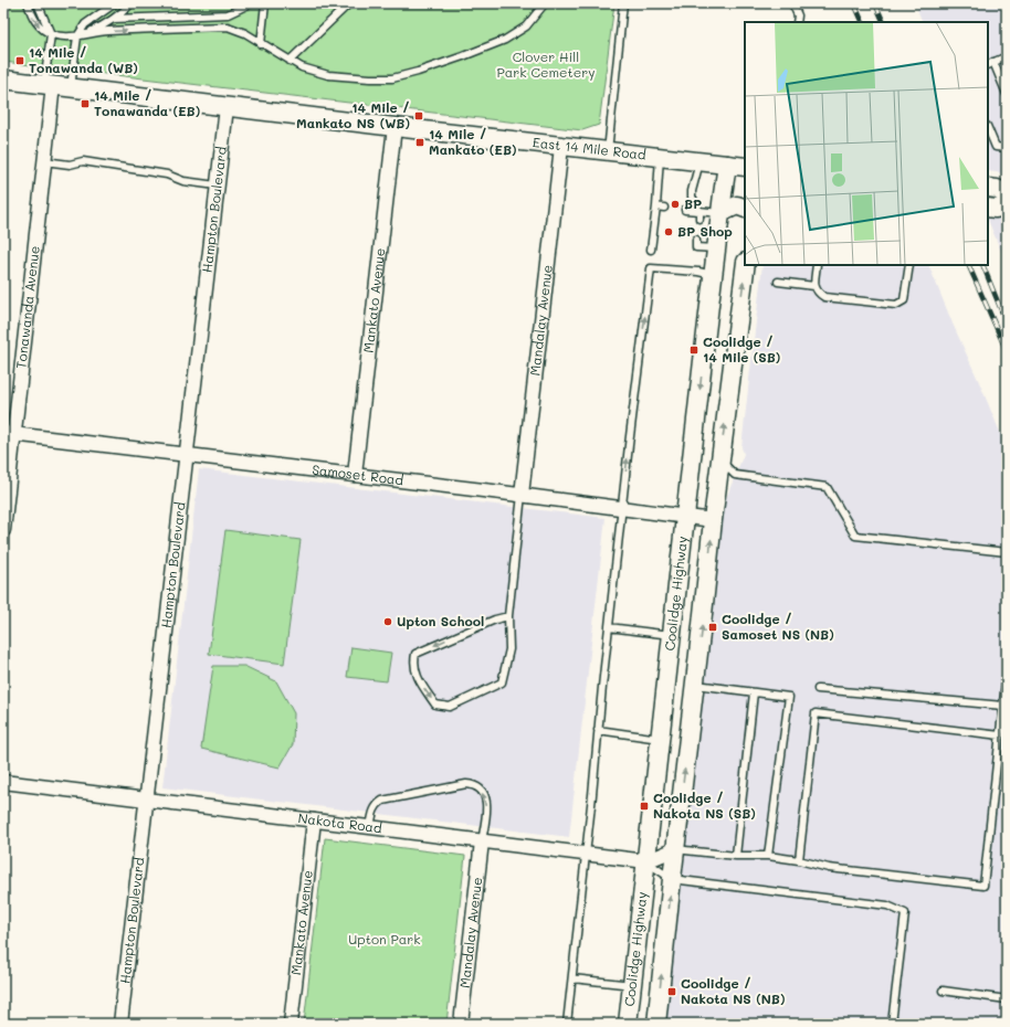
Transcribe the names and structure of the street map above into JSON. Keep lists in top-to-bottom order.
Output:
{
  "streets": {
    "main road": ["East 14 Mile Road", "Coolidge Highway"],
    "street": [
      "Hampton Boulevard",
      "Mankato Avenue",
      "Tonawanda Avenue",
      "Mandalay Avenue",
      "Samoset Road",
      "Nakota Road"
    ]
  },
  "crossings": [
    ["East 14 Mile Road", "Hampton Boulevard"],
    ["East 14 Mile Road", "Mankato Avenue"],
    ["East 14 Mile Road", "Tonawanda Avenue"],
    ["East 14 Mile Road", "Mandalay Avenue"],
    ["East 14 Mile Road", "Coolidge Highway"],
    ["Hampton Boulevard", "Samoset Road"],
    ["Hampton Boulevard", "Nakota Road"],
    ["Mankato Avenue", "Samoset Road"],
    ["Mankato Avenue", "Nakota Road"],
    ["Tonawanda Avenue", "Samoset Road"],
    ["Mandalay Avenue", "Samoset Road"],
    ["Mandalay Avenue", "Nakota Road"],
    ["Samoset Road", "Coolidge Highway"],
    ["Coolidge Highway", "Nakota Road"]
  ],
  "parks": ["Clover Hill Park Cemetery", "Upton Park"],
  "places": {
    "transit": [
      "14 Mile / Tonawanda (WB)",
      "14 Mile / Tonawanda (EB)",
      "14 Mile / Mankato NS (WB)",
      "14 Mile / Mankato (EB)",
      "Coolidge / 14 Mile (SB)",
      "Coolidge / Samoset NS (NB)",
      "Coolidge / Nakota NS (SB)",
      "Coolidge / Nakota NS (NB)"
    ],
    "other": ["BP", "BP Shop", "Upton School"]
  }
}
